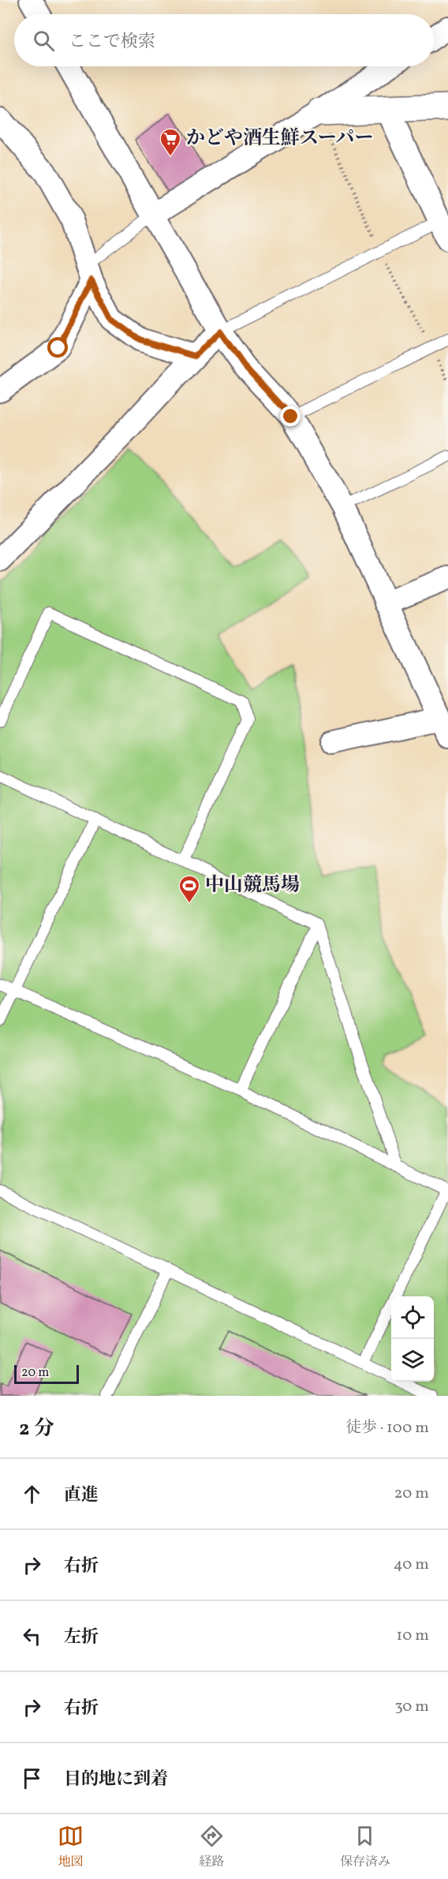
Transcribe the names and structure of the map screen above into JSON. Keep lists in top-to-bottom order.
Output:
{
  "places": {
    "supermarket": ["かどや酒生鮮スーパー"],
    "sports": ["中山競馬場"]
  },
  "scale_bar": "20 m",
  "page": {
    "search": "ここで検索",
    "scale": "20 m",
    "heading": ["2 分", "徒歩 · 100 m"],
    "list": [
      ["直進", "20 m"],
      ["右折", "40 m"],
      ["左折", "10 m"],
      ["右折", "30 m"],
      "目的地に到着"
    ],
    "nav": ["地図", "経路", "保存済み"]
  }
}
